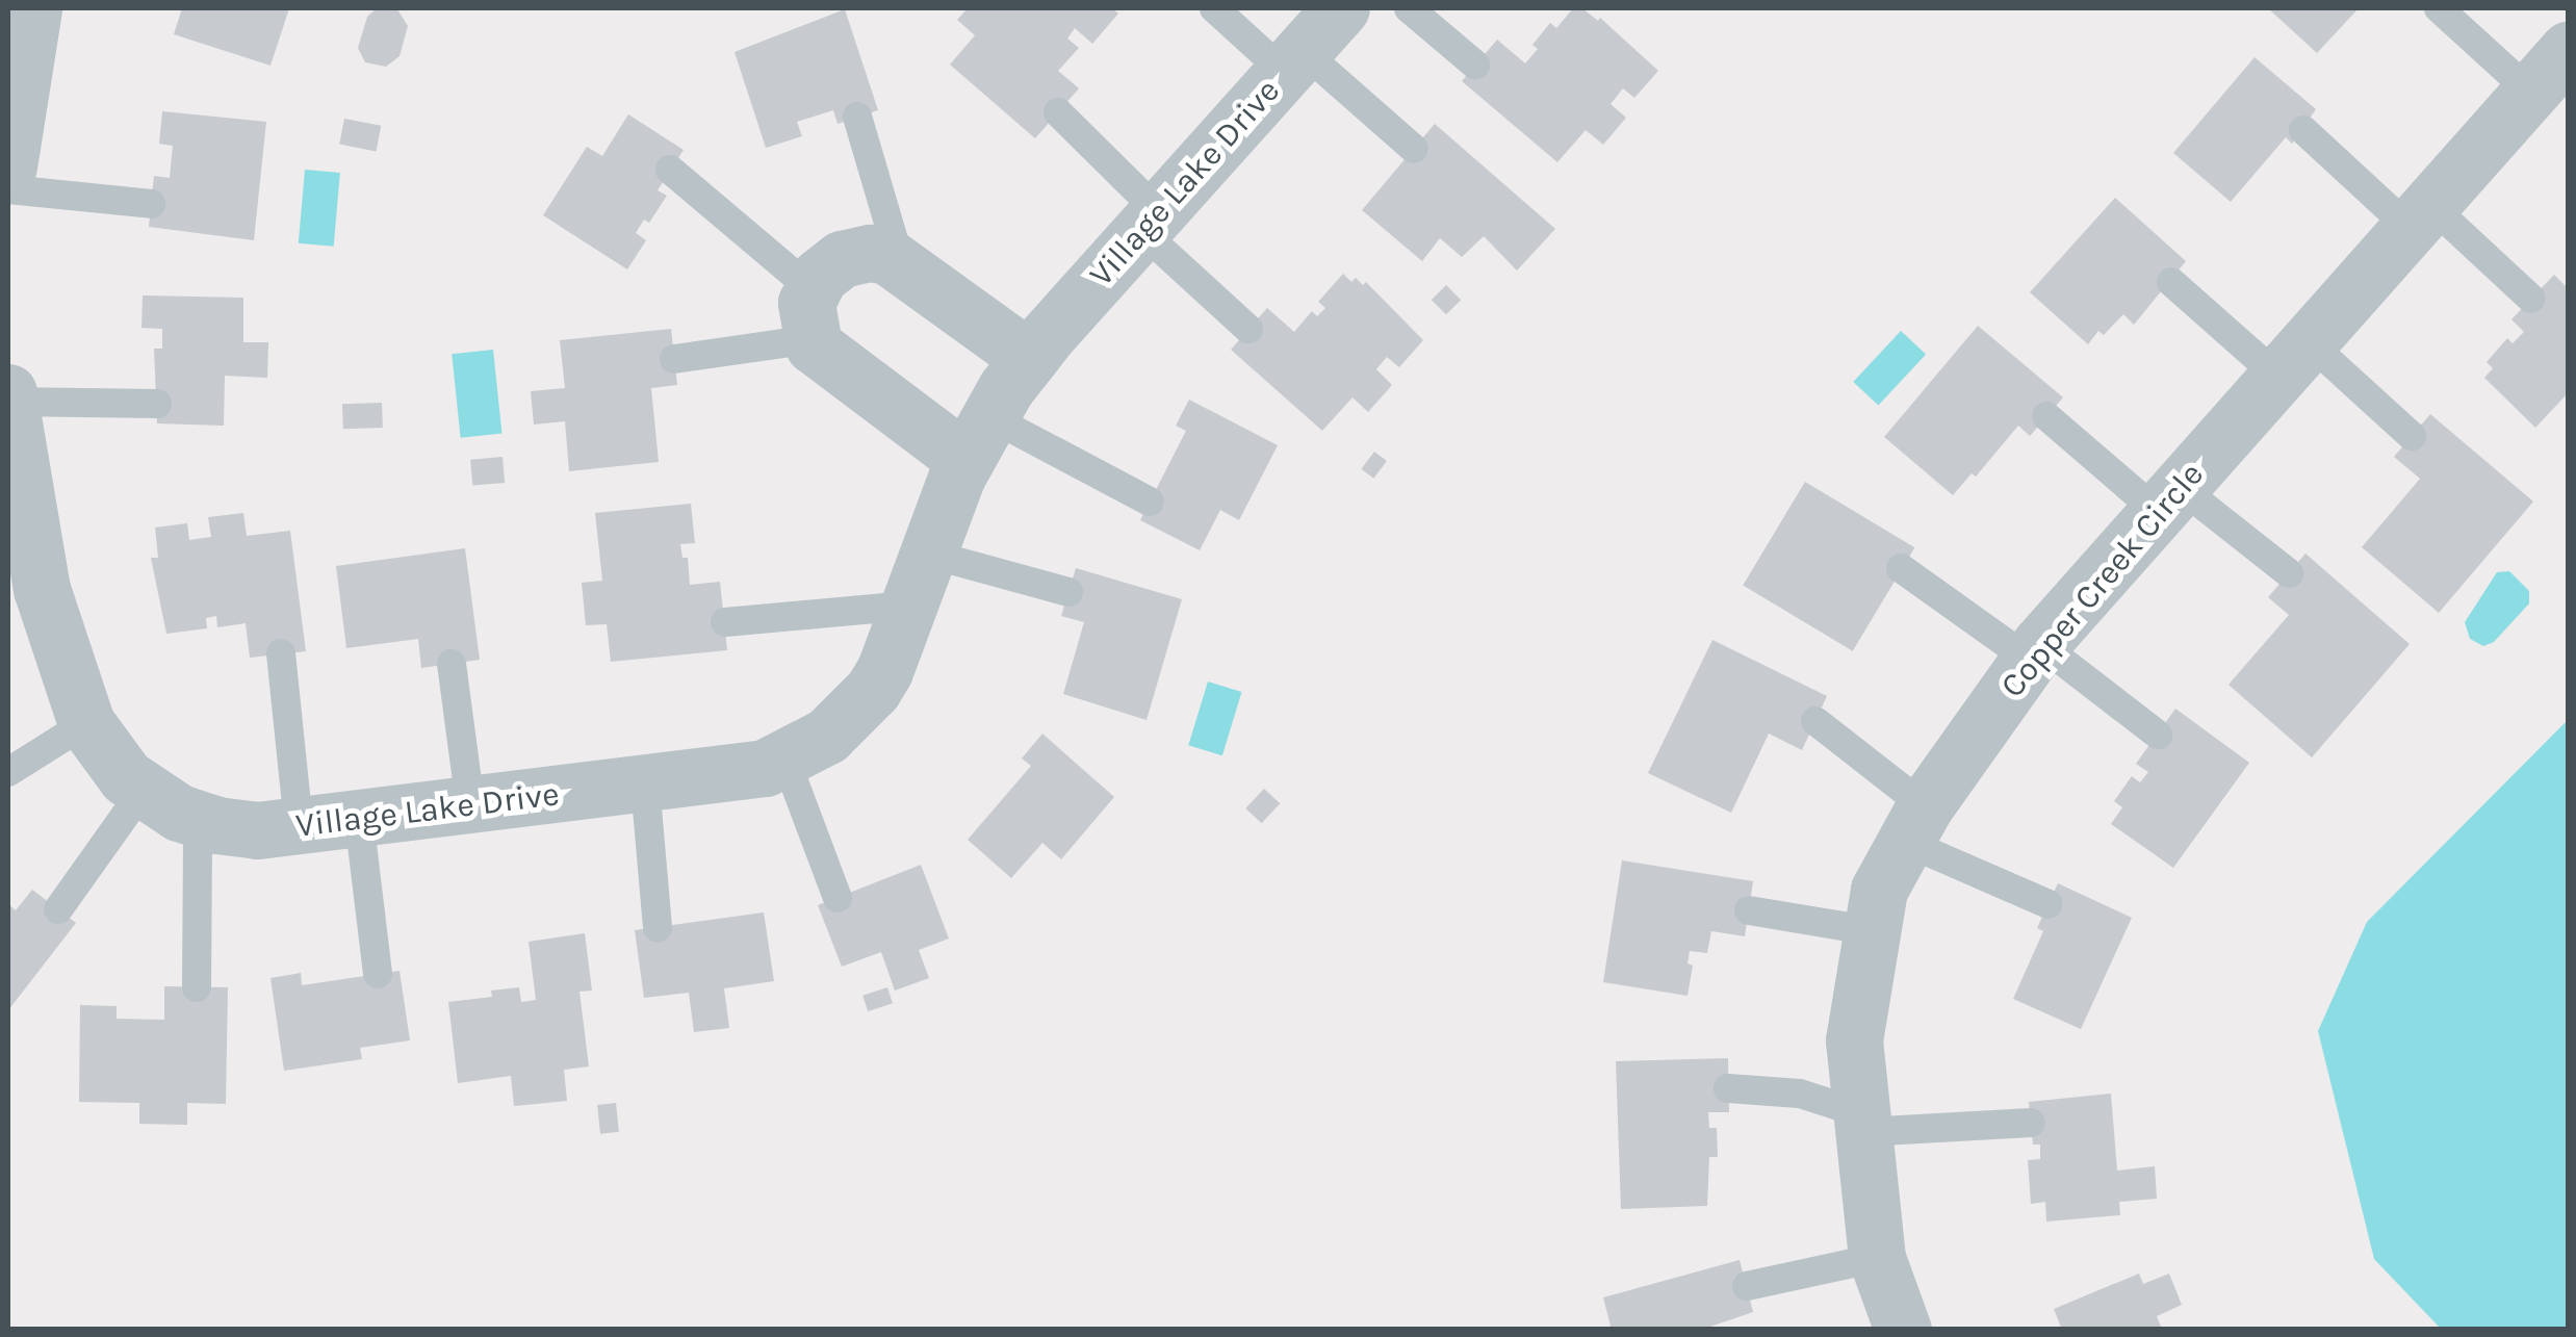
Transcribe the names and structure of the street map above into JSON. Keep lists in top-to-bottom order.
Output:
{
  "streets": {
    "street": ["Village Lake Drive", "Copper Creek Circle"]
  }
}
